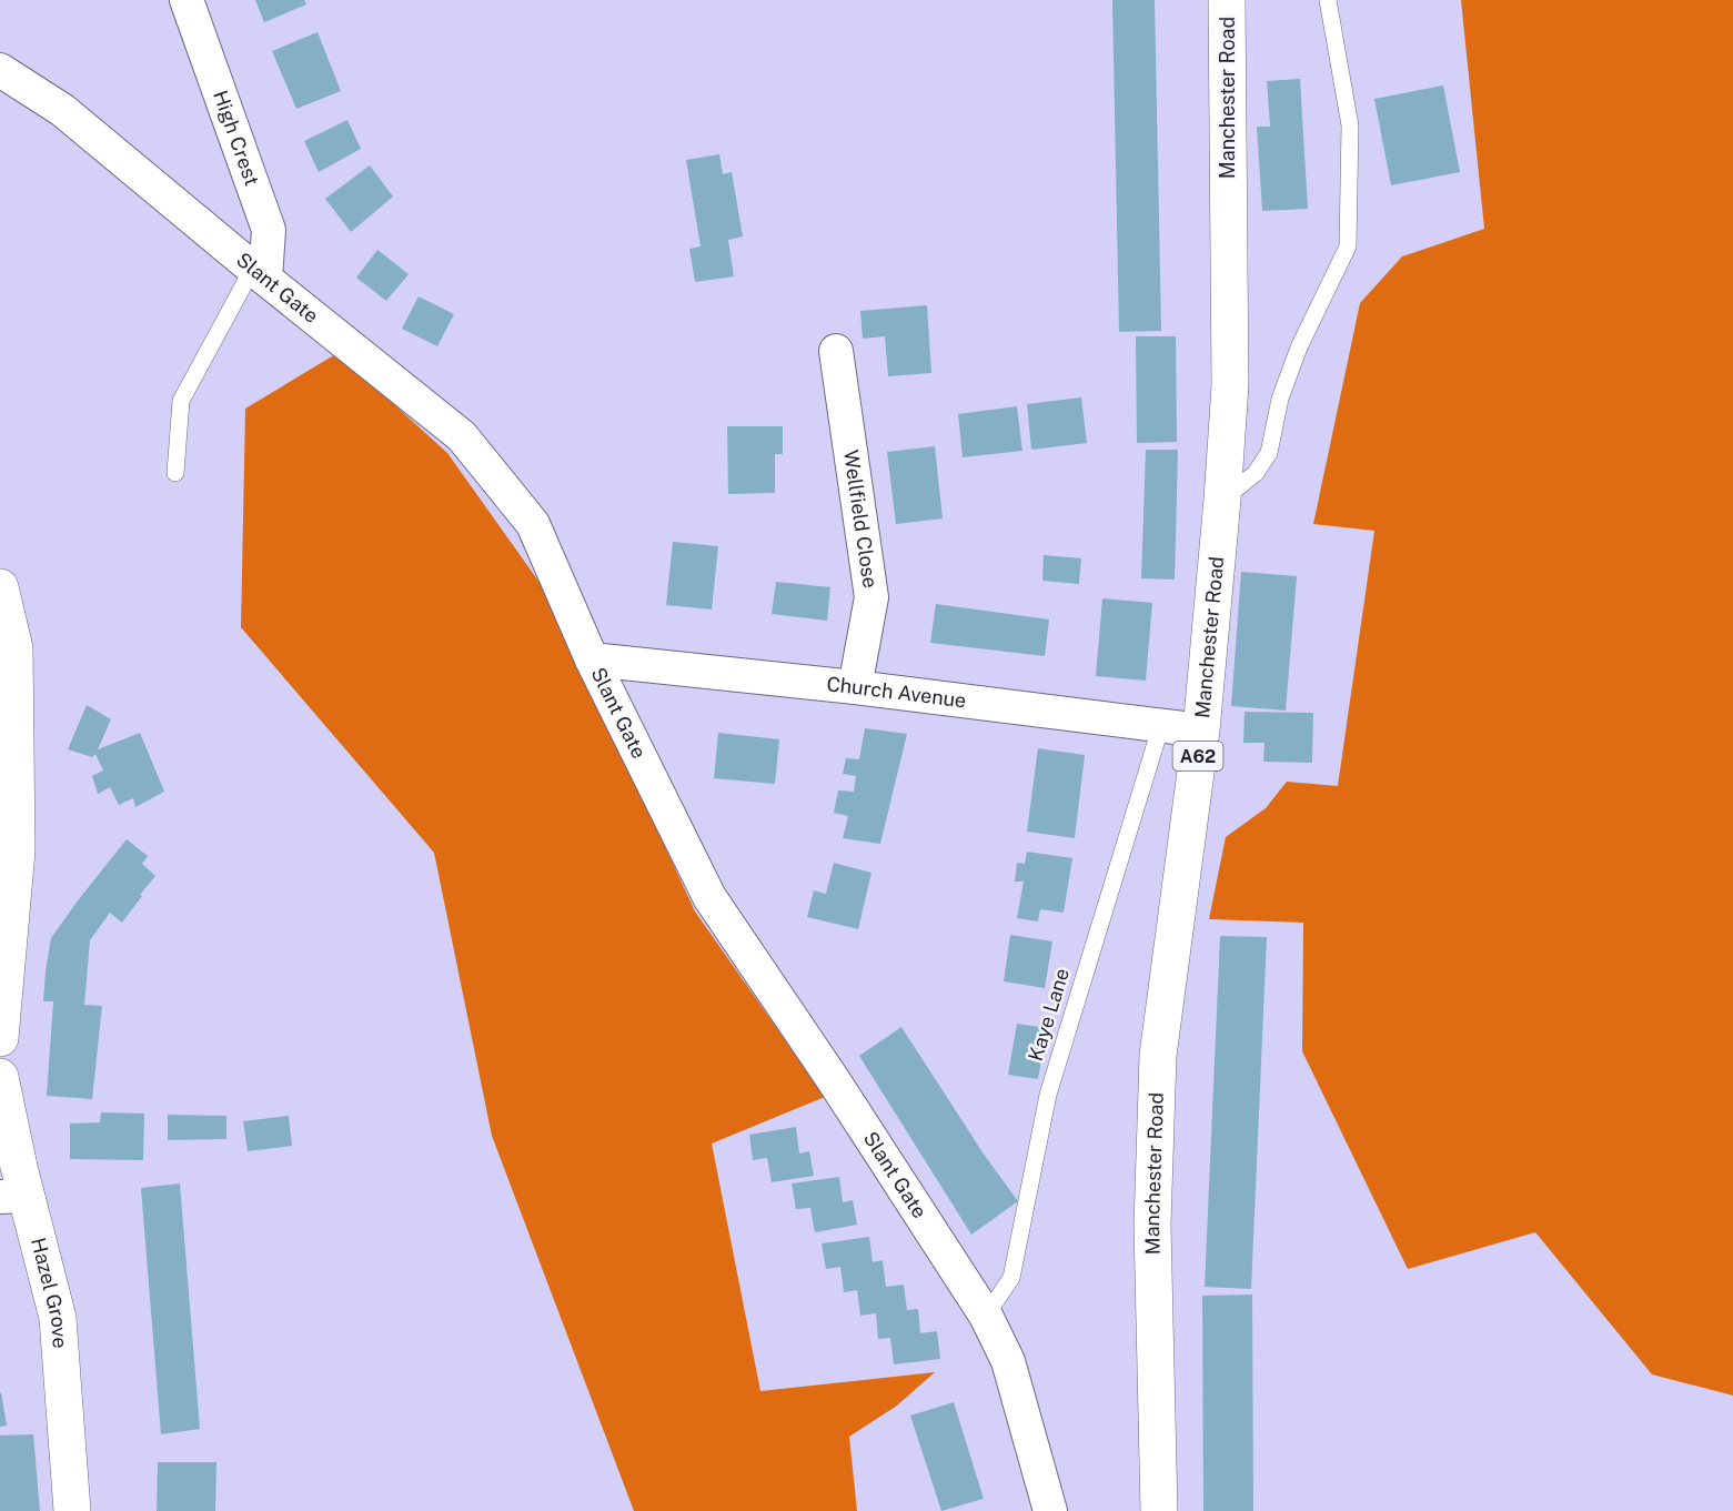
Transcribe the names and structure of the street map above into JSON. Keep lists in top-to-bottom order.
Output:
{
  "streets": {
    "main road": ["Manchester Road", "A62", "Hazel Grove"],
    "street": [
      "High Crest",
      "Slant Gate",
      "Wellfield Close",
      "Church Avenue"
    ],
    "lane": ["Kaye Lane"]
  },
  "crossings": [
    ["Manchester Road", "Church Avenue"],
    ["High Crest", "Slant Gate"],
    ["Slant Gate", "Church Avenue"],
    ["Slant Gate", "Kaye Lane"],
    ["Wellfield Close", "Church Avenue"],
    ["Church Avenue", "Kaye Lane"]
  ]
}
